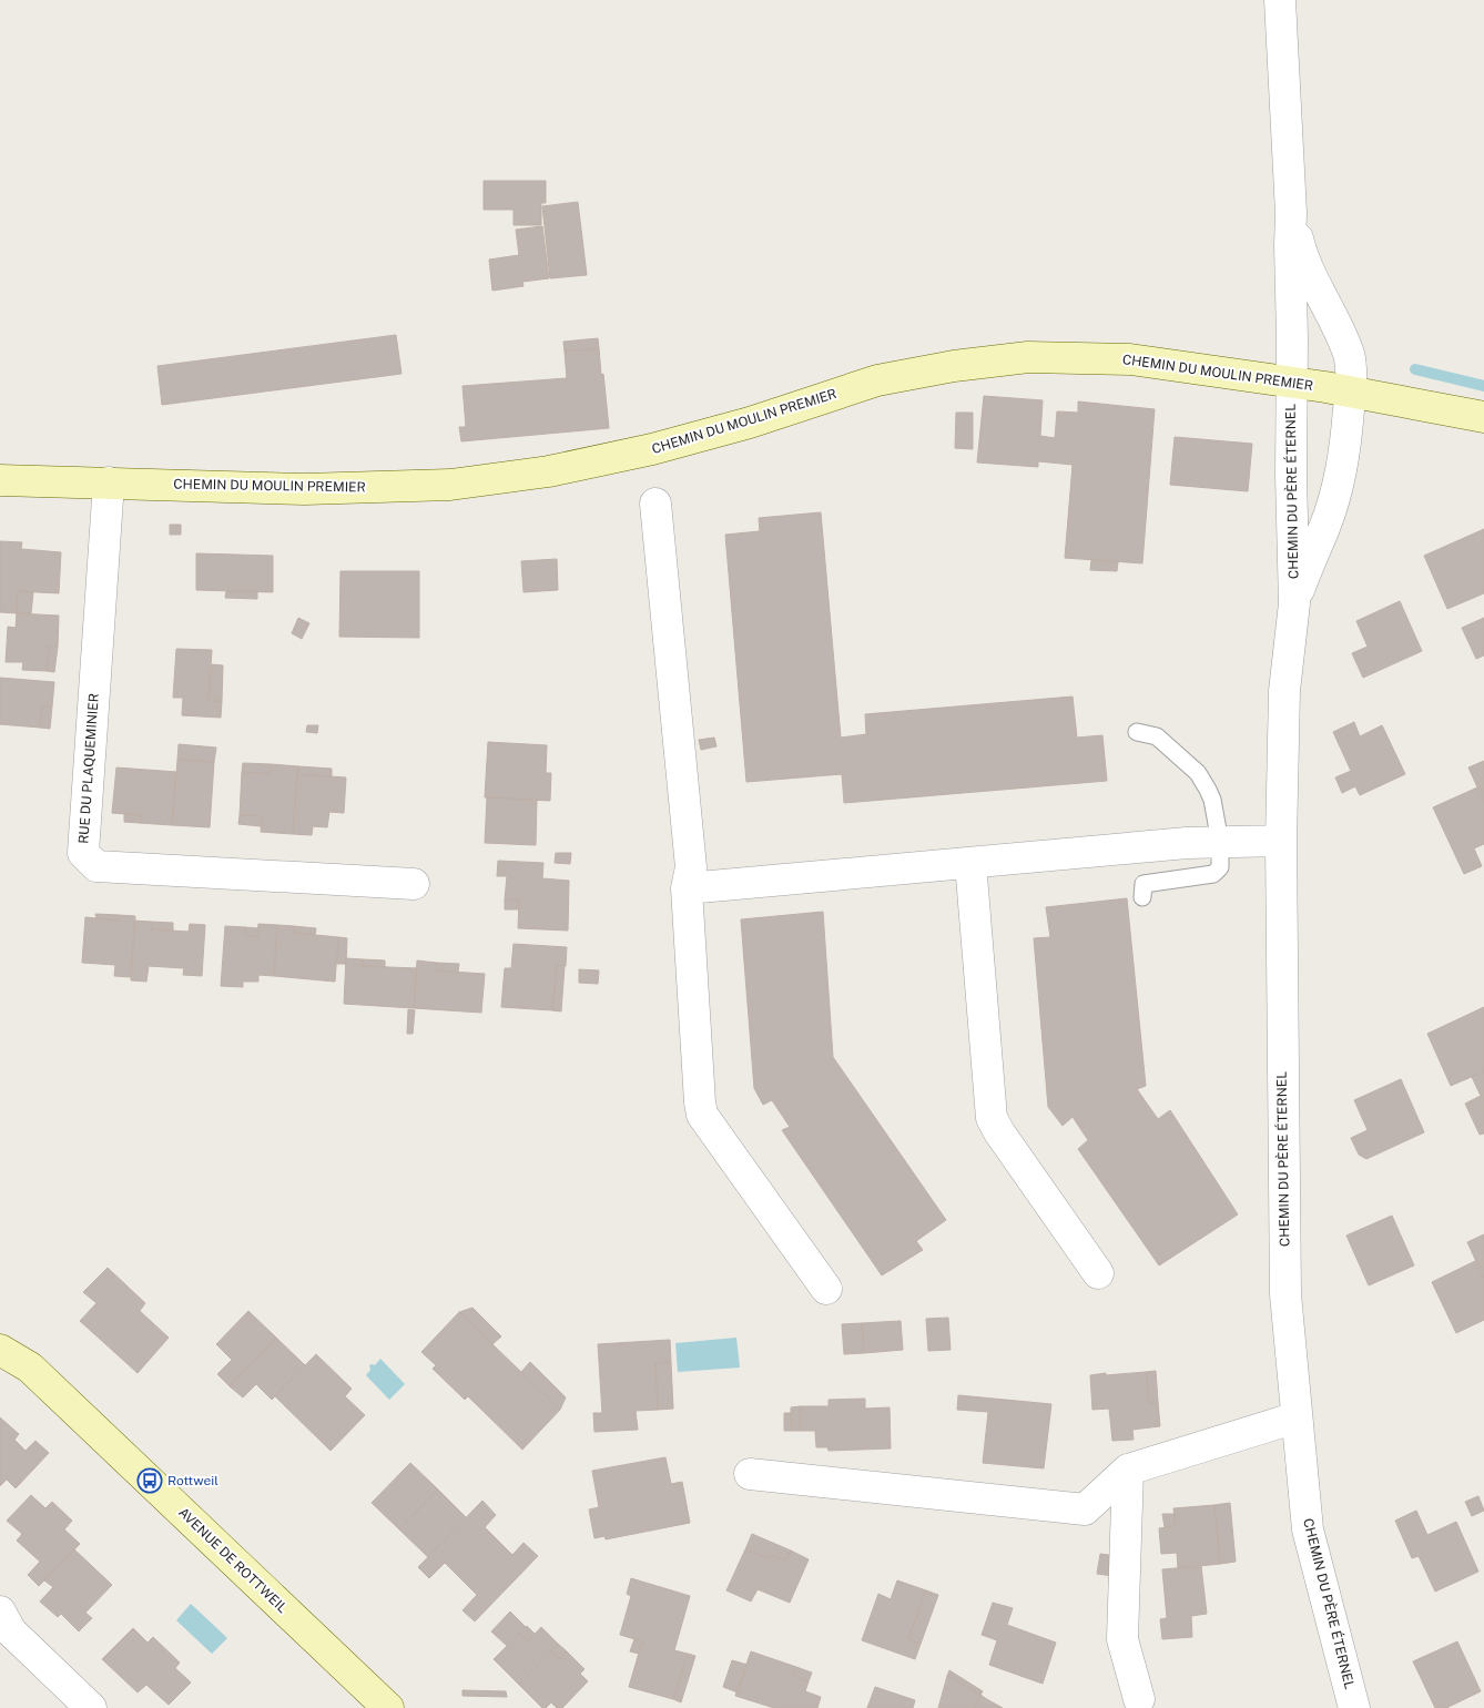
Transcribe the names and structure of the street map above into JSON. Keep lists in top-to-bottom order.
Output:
{
  "streets": {
    "main road": ["CHEMIN DU MOULIN PREMIER", "AVENUE DE ROTTWEIL"],
    "street": ["CHEMIN DU PÈRE ÉTERNEL", "RUE DU PLAQUEMINIER"]
  },
  "crossings": [
    ["CHEMIN DU MOULIN PREMIER", "CHEMIN DU PÈRE ÉTERNEL"],
    ["CHEMIN DU MOULIN PREMIER", "RUE DU PLAQUEMINIER"]
  ],
  "places": {
    "bus stop": ["Rottweil"]
  }
}
